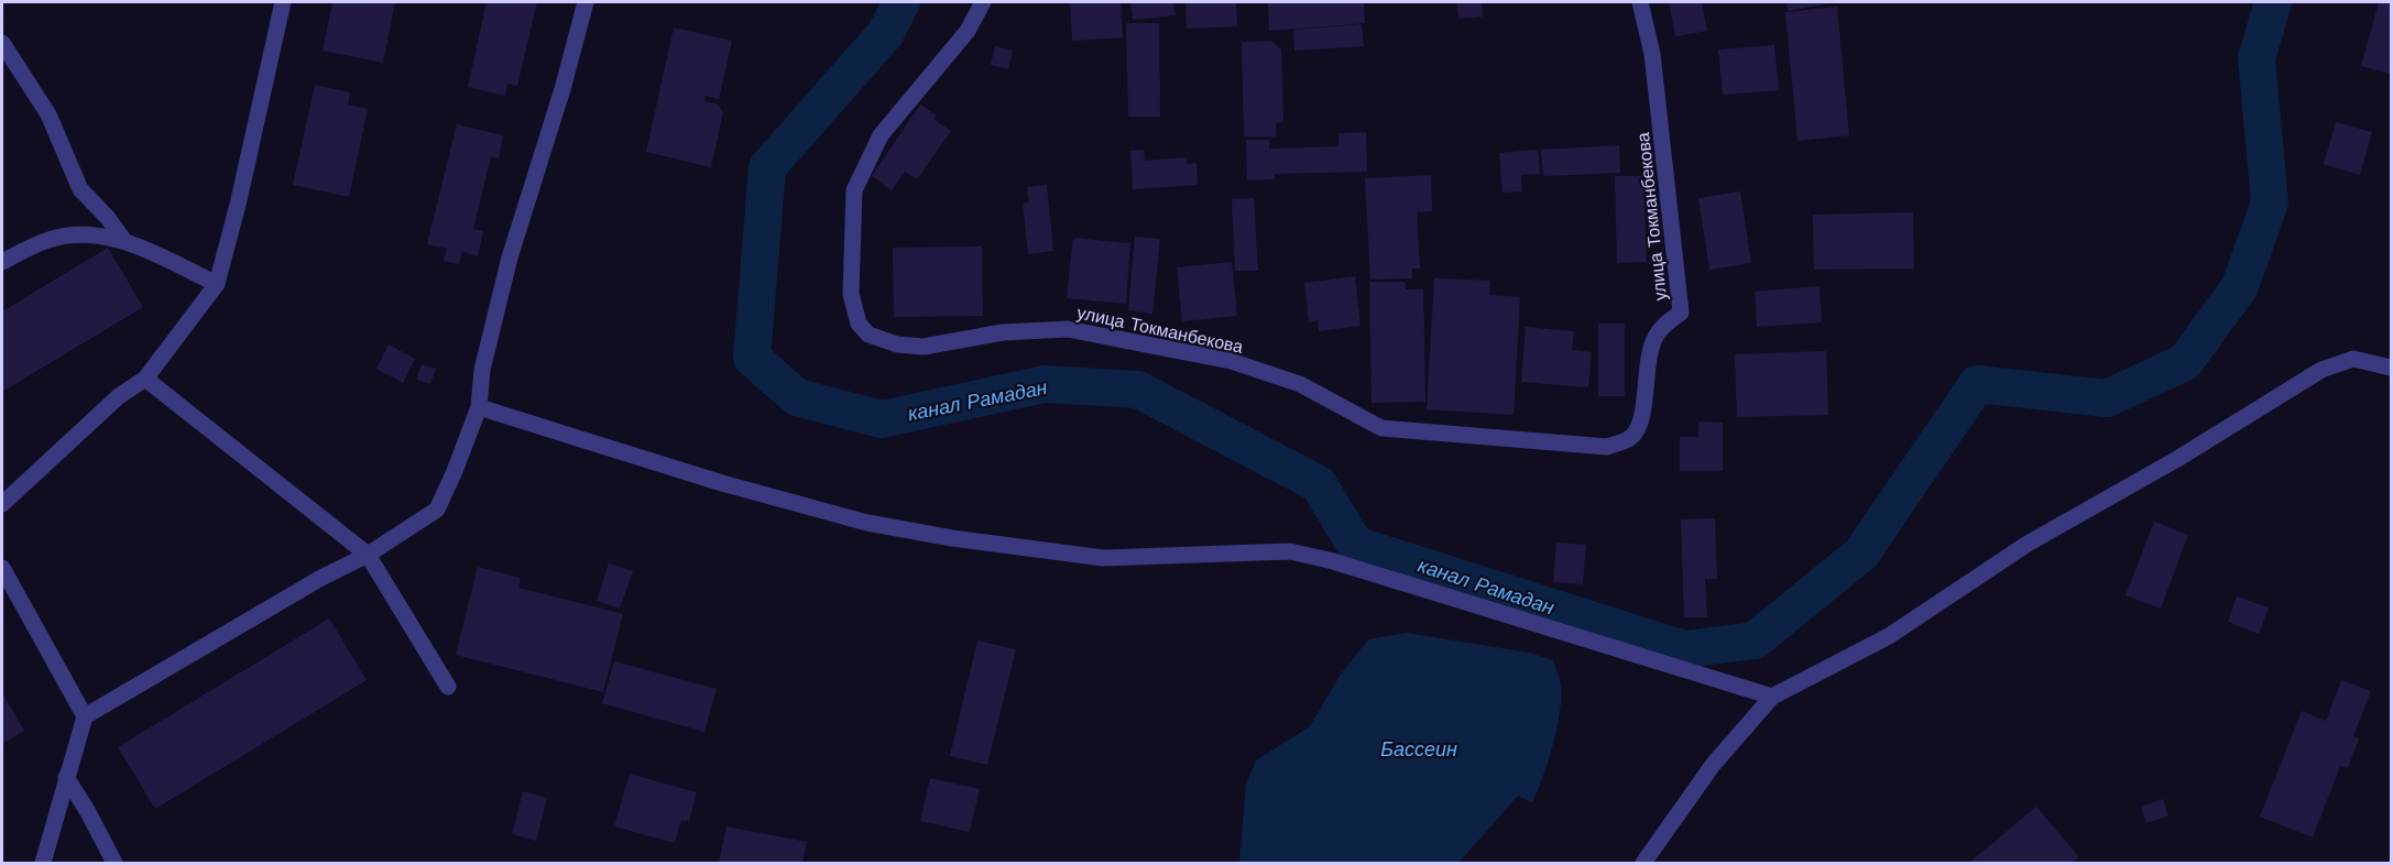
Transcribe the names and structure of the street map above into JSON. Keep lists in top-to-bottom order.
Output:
{
  "streets": {
    "street": ["улица Токманбекова"]
  },
  "water": ["канал Рамадан", "Бассеин"]
}
